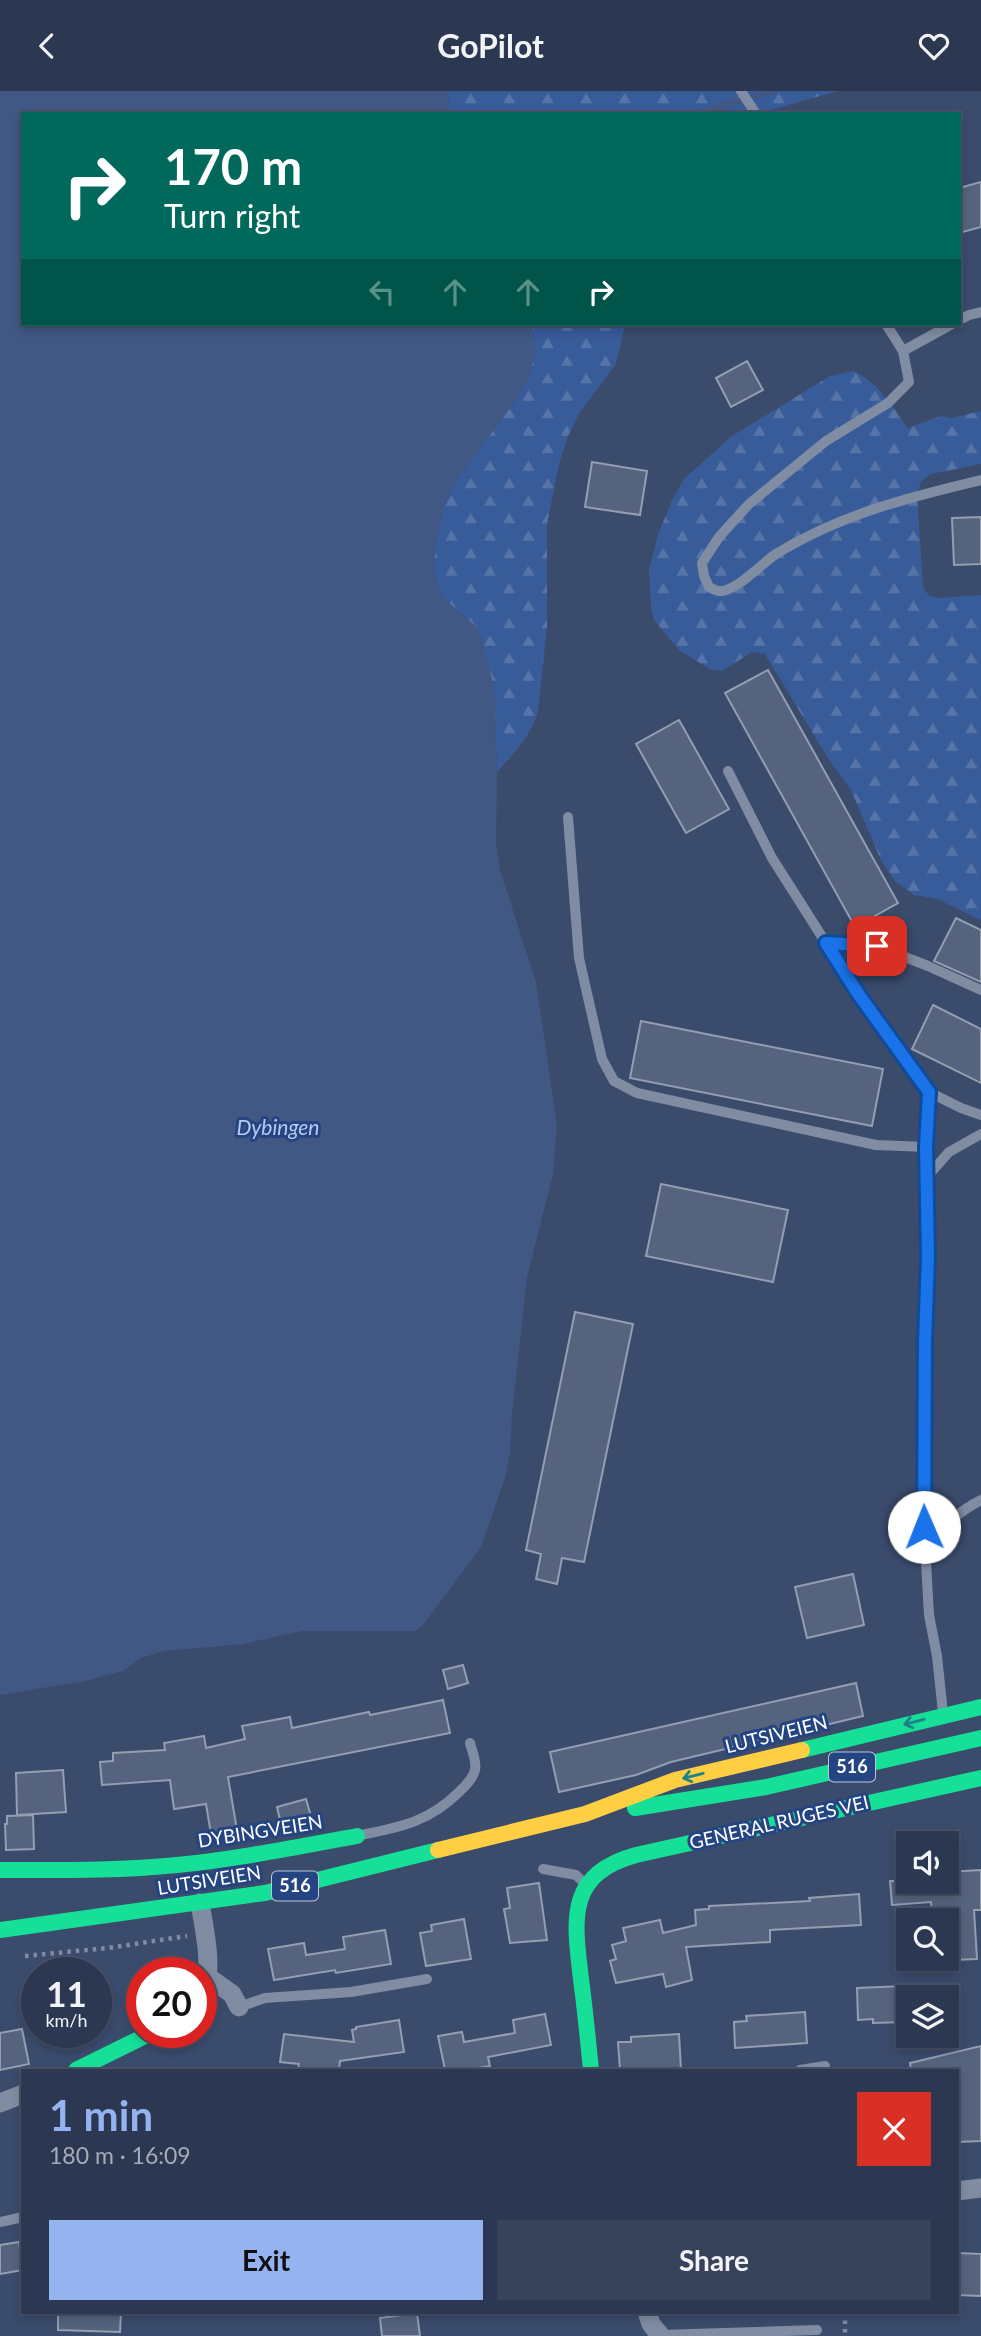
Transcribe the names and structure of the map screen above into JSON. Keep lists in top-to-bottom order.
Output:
{
  "streets": {
    "main road": [
      "LUTSIVEIEN",
      "516",
      "GENERAL RUGES VEI",
      "DYBINGVEIEN"
    ]
  },
  "water": ["Dybingen"],
  "page": {
    "header": "GoPilot",
    "turn": ["170 m", "Turn right"],
    "speed": "11 km/h",
    "limit": "20",
    "heading": ["1 min", "180 m · 16:09"],
    "buttons": ["Exit", "Share"]
  }
}
